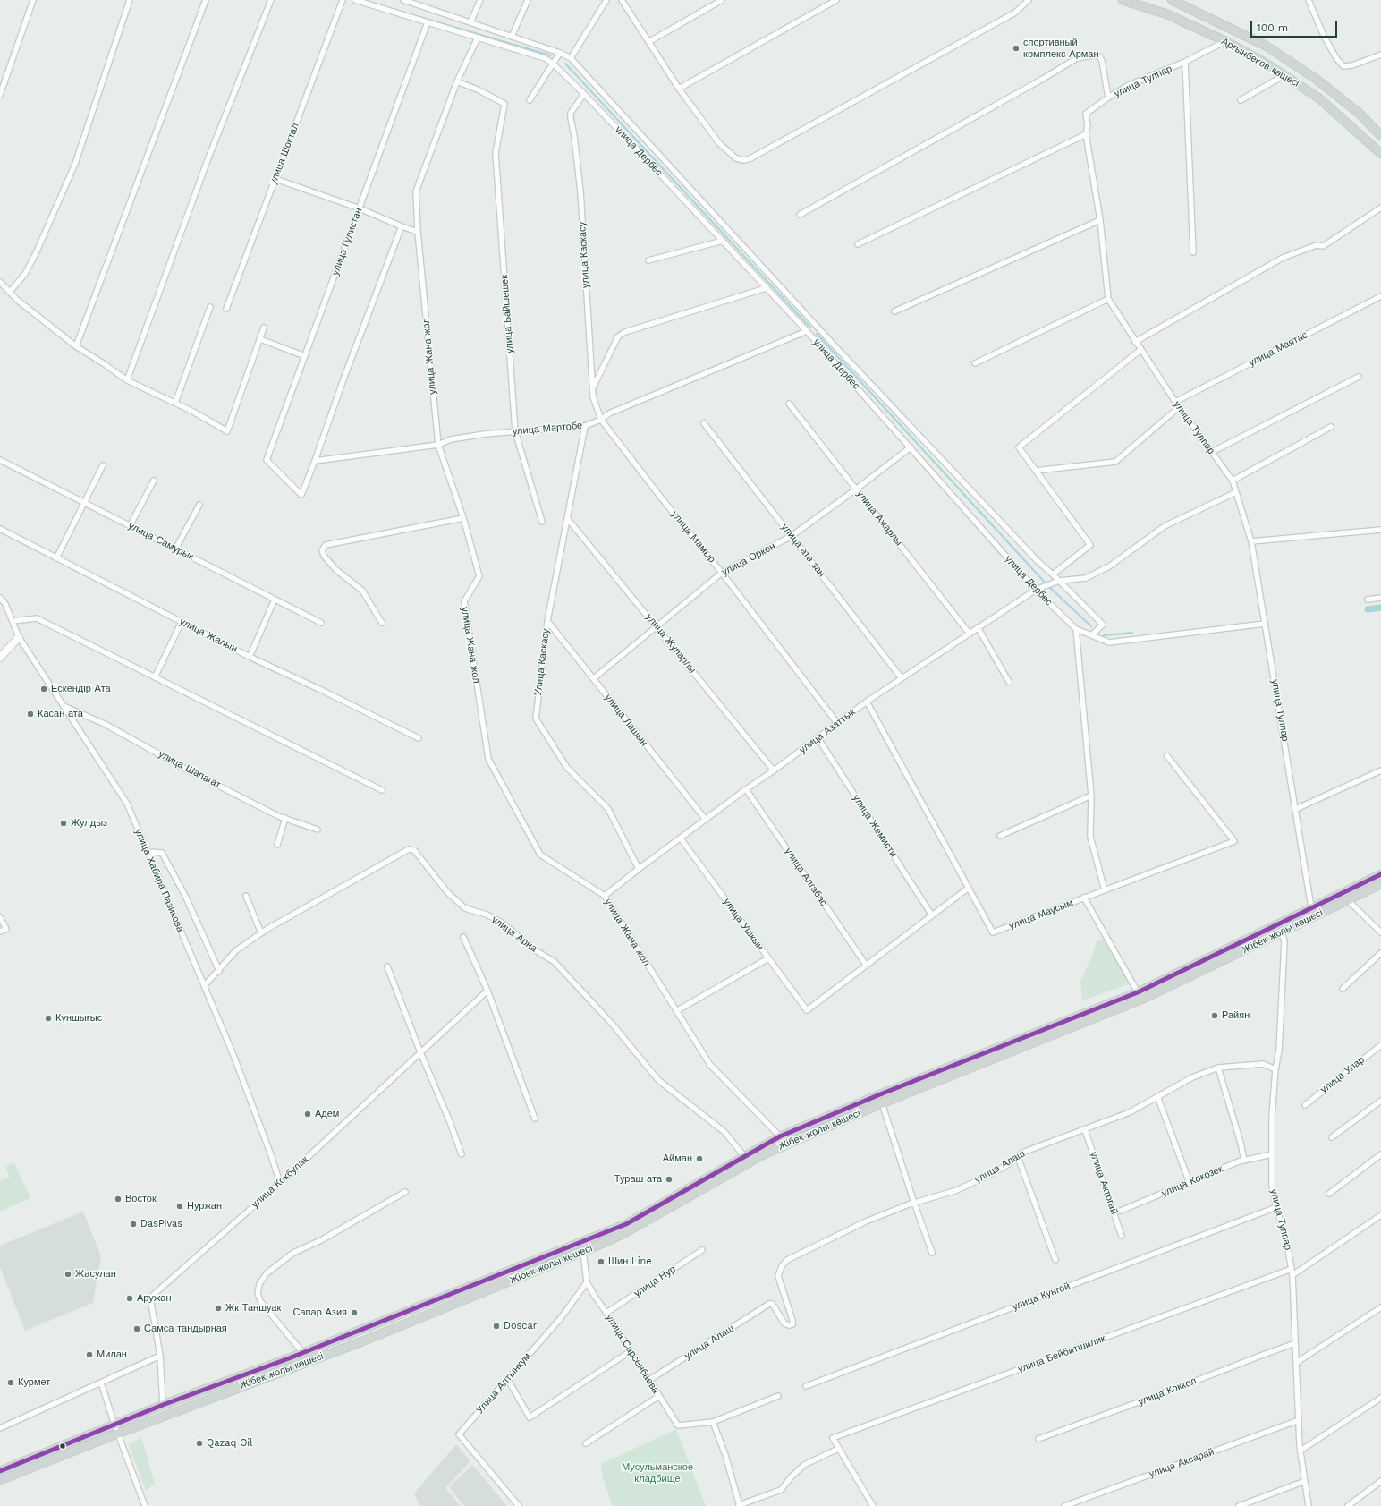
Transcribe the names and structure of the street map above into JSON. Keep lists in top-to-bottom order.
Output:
{
  "streets": {
    "main road": ["Арғынбеков көшесі", "Жібек жолы көшесі"],
    "street": [
      "улица Тулпар",
      "улица Дербес",
      "улица Шоктал",
      "улица Гулистан",
      "улица Каскасу",
      "улица Байшешек",
      "улица Маятас",
      "улица Жана жол",
      "улица Мартобе",
      "улица Ажарлы",
      "улица Мамыр",
      "улица Самурык",
      "улица ата зан",
      "улица Оркен",
      "улица Жалын",
      "улица Жупарлы",
      "Улица Каскасу",
      "улица Лашын",
      "улица Азаттык",
      "улица Шапагат",
      "улица Жемисти",
      "улица Алгабас",
      "улица Хабира Пазикова",
      "улица Маусым",
      "улица Ушкын",
      "улица Арна",
      "улица Улар",
      "улица Алаш",
      "улица Кокозек",
      "улица Кокбулак",
      "улица Актогай",
      "улица Нур",
      "улица Кунгей",
      "улица Сарсенбаева",
      "улица Бейбитшилик",
      "Улица Алтынкум",
      "улица Коккол",
      "улица Аксарай"
    ]
  },
  "crossings": [
    ["Арғынбеков көшесі", "улица Тулпар"],
    ["улица Тулпар", "улица Маятас"],
    ["улица Тулпар", "улица Азаттык"],
    ["улица Тулпар", "Жібек жолы көшесі"],
    ["улица Тулпар", "улица Алаш"],
    ["улица Тулпар", "улица Кокозек"],
    ["улица Тулпар", "улица Кунгей"],
    ["улица Тулпар", "улица Бейбитшилик"],
    ["улица Тулпар", "улица Коккол"],
    ["улица Тулпар", "улица Аксарай"],
    ["улица Дербес", "улица Гулистан"],
    ["улица Дербес", "улица Каскасу"],
    ["улица Дербес", "улица Жана жол"],
    ["улица Дербес", "улица Мартобе"],
    ["улица Дербес", "улица Оркен"],
    ["улица Дербес", "улица Азаттык"],
    ["улица Гулистан", "улица Мартобе"],
    ["улица Каскасу", "улица Мартобе"],
    ["улица Каскасу", "улица Мамыр"],
    ["улица Байшешек", "улица Жана жол"],
    ["улица Байшешек", "улица Мартобе"],
    ["улица Жана жол", "улица Мартобе"],
    ["улица Жана жол", "улица Азаттык"],
    ["улица Жана жол", "Жібек жолы көшесі"],
    ["улица Мартобе", "улица Мамыр"],
    ["улица Мартобе", "Улица Каскасу"],
    ["улица Ажарлы", "улица Оркен"],
    ["улица Ажарлы", "улица Азаттык"],
    ["улица Мамыр", "улица Оркен"],
    ["улица Мамыр", "улица Азаттык"],
    ["улица ата зан", "улица Оркен"],
    ["улица ата зан", "улица Азаттык"],
    ["улица Оркен", "улица Жупарлы"],
    ["улица Оркен", "улица Лашын"],
    ["улица Жупарлы", "Улица Каскасу"],
    ["улица Жупарлы", "улица Азаттык"],
    ["Улица Каскасу", "улица Лашын"],
    ["Улица Каскасу", "улица Азаттык"],
    ["улица Лашын", "улица Азаттык"],
    ["улица Азаттык", "улица Жемисти"],
    ["улица Азаттык", "улица Алгабас"],
    ["улица Азаттык", "улица Маусым"],
    ["улица Азаттык", "улица Ушкын"],
    ["улица Шапагат", "улица Хабира Пазикова"],
    ["улица Алгабас", "улица Ушкын"],
    ["улица Хабира Пазикова", "улица Арна"],
    ["улица Хабира Пазикова", "улица Кокбулак"],
    ["Жібек жолы көшесі", "улица Арна"],
    ["Жібек жолы көшесі", "улица Кокбулак"],
    ["улица Алаш", "улица Актогай"],
    ["улица Алаш", "улица Сарсенбаева"],
    ["улица Кокозек", "улица Актогай"],
    ["улица Нур", "улица Сарсенбаева"],
    ["улица Сарсенбаева", "Улица Алтынкум"]
  ],
  "parks": ["Мусульманское кладбище"],
  "places": [
    "спортивный комплекс Арман",
    "Ескендір Ата",
    "Касан ата",
    "Жулдыз",
    "Райян",
    "Күншығыс",
    "Адем",
    "Айман",
    "Тураш ата",
    "Восток",
    "Нуржан",
    "DasPivas",
    "Шин Line",
    "Жасулан",
    "Аружан",
    "Жк Таншуак",
    "Сапар Азия",
    "Doscar",
    "Самса тандырная",
    "Милан",
    "Курмет",
    "Qazaq Oil"
  ],
  "scale_bar": "100 m"
}
